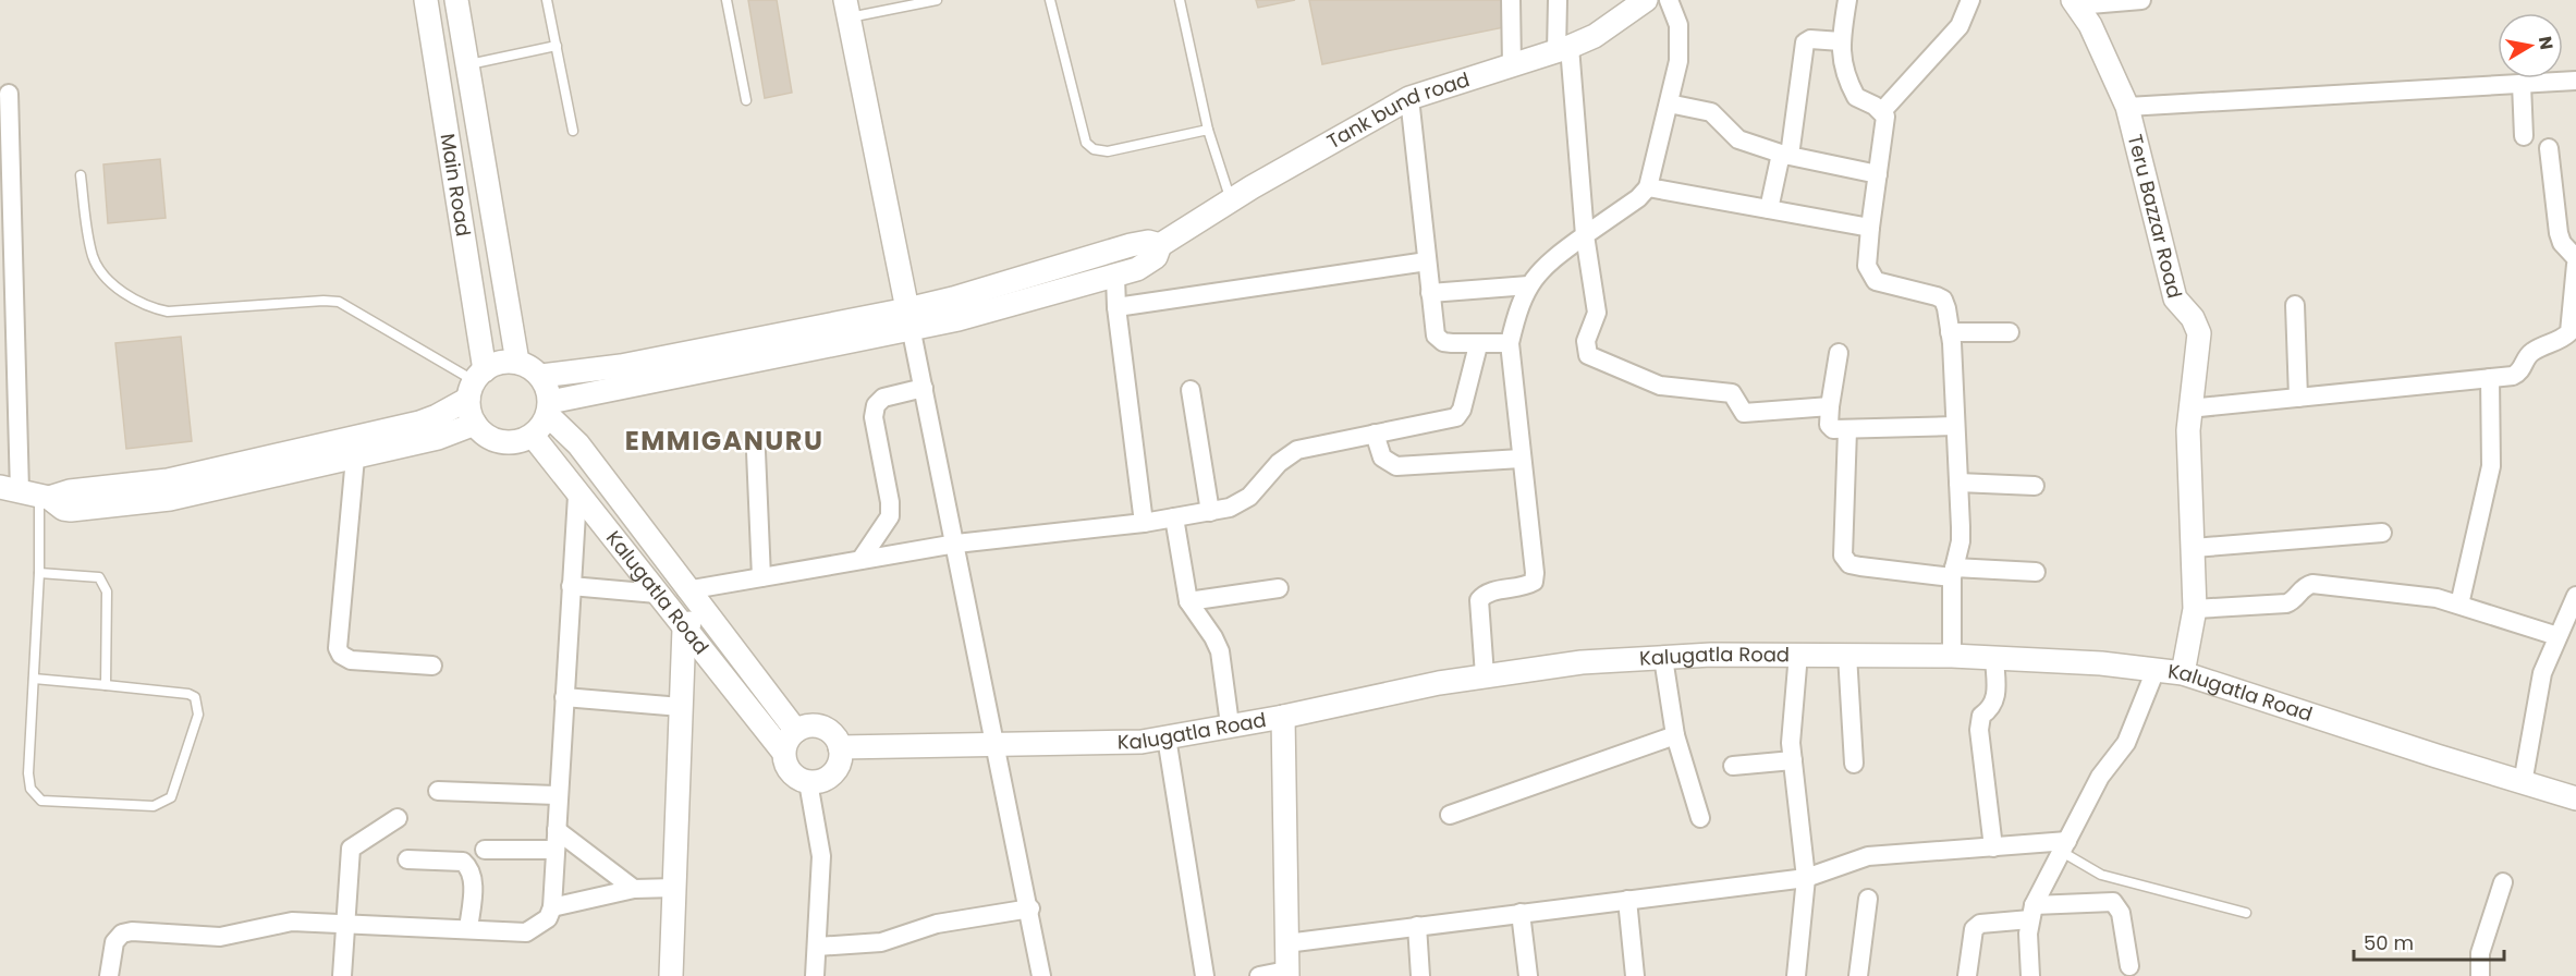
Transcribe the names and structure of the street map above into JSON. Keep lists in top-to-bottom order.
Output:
{
  "streets": {
    "street": [
      "Tank bund road",
      "Main Road",
      "Teru Bazzar Road",
      "Kalugatla Road"
    ]
  },
  "crossings": [
    ["Main Road", "Kalugatla Road"],
    ["Teru Bazzar Road", "Kalugatla Road"]
  ],
  "districts": ["EMMIGANURU"],
  "scale_bar": "50 m",
  "north": "right"
}
